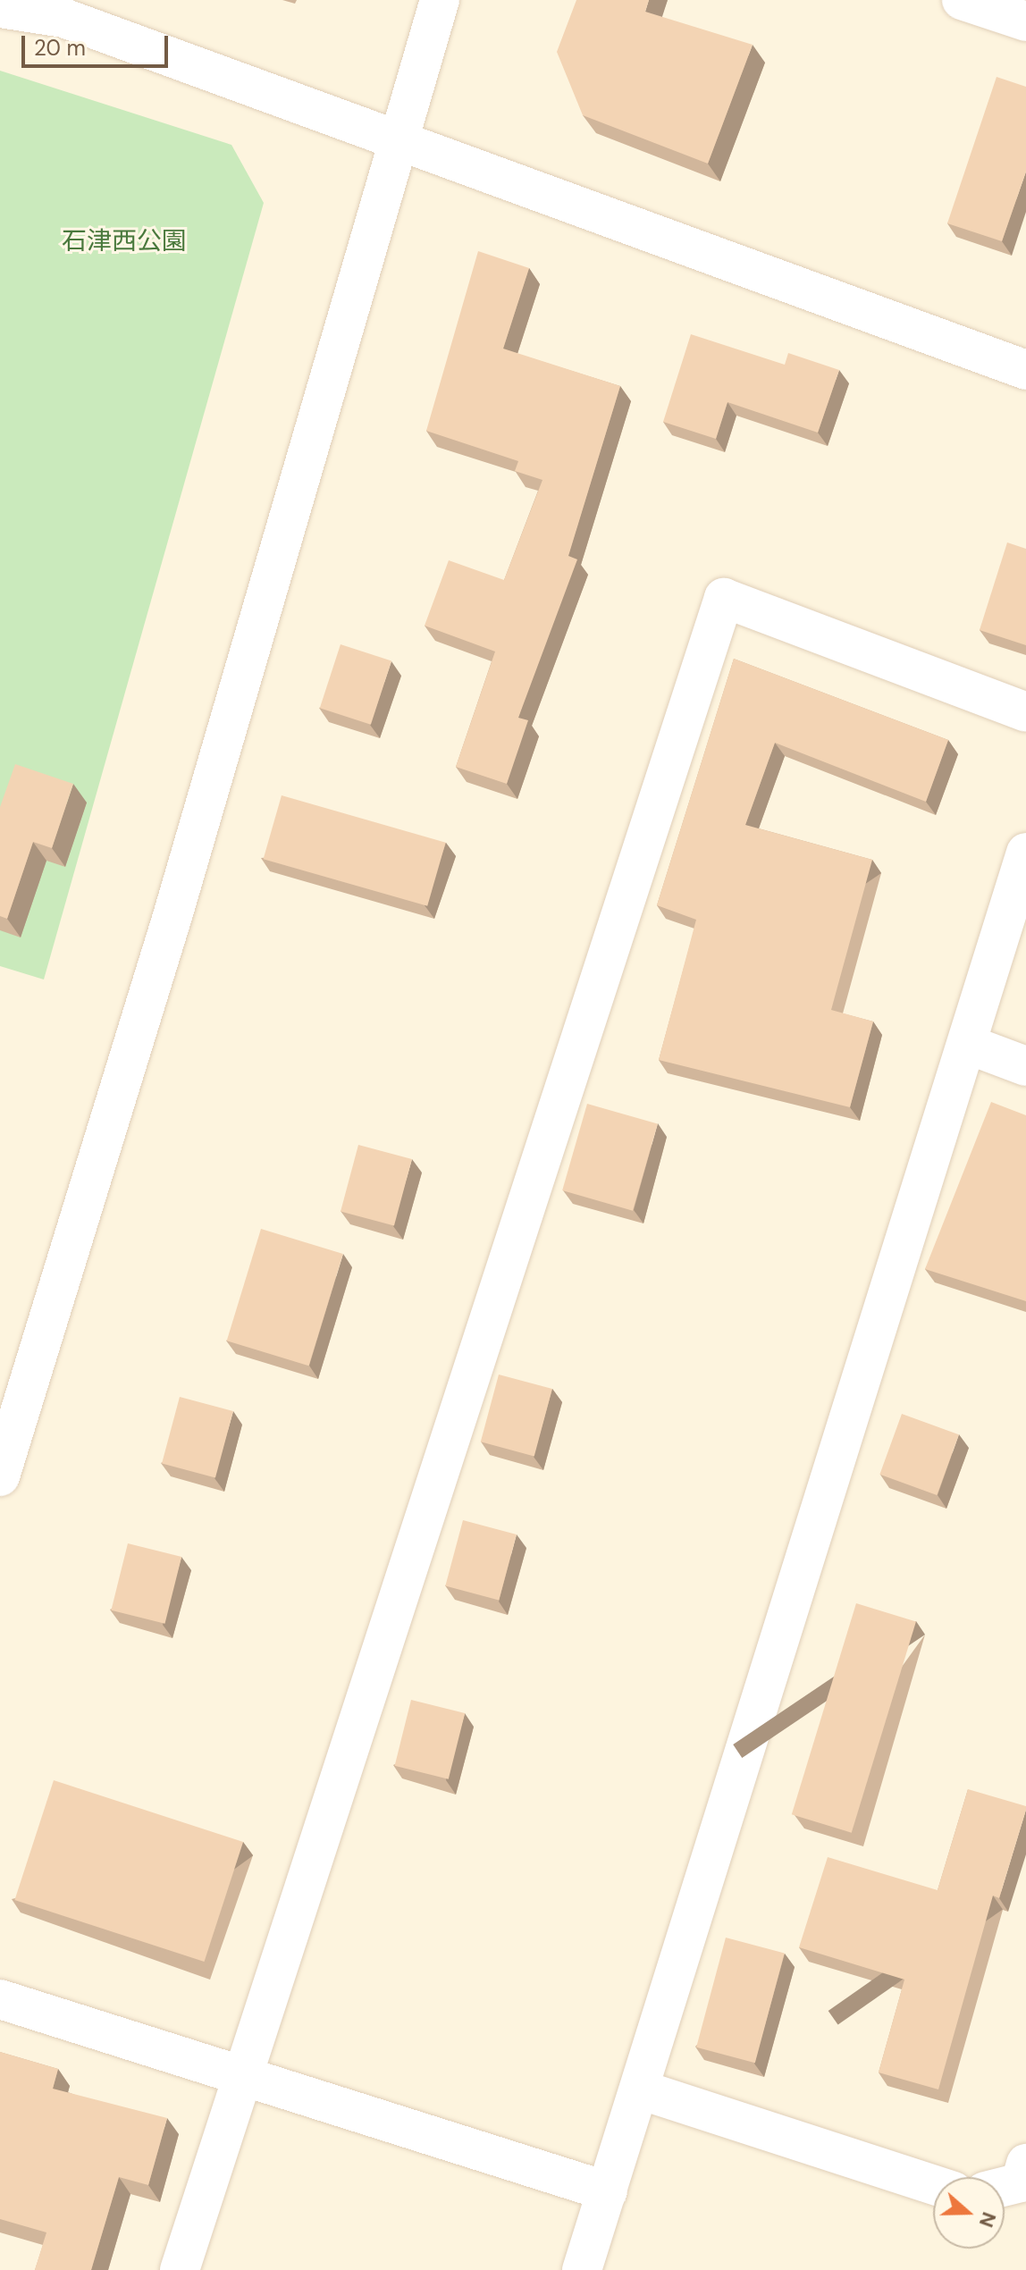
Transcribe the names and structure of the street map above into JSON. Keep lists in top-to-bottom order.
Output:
{
  "parks": ["石津西公園"],
  "scale_bar": "20 m",
  "north": "right"
}
